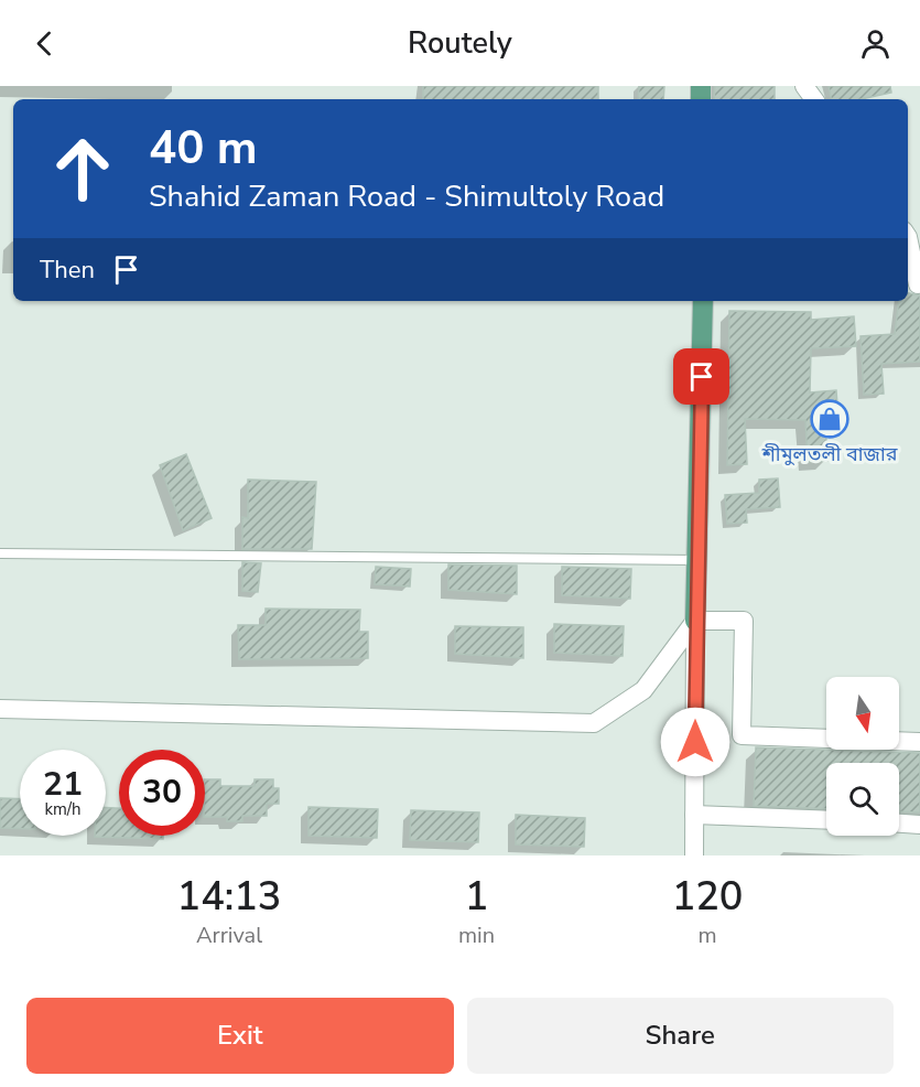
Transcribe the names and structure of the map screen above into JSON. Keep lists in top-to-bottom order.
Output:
{
  "places": {
    "shop": ["শীমুলতলী বাজার"]
  },
  "north": "bottom",
  "page": {
    "header": "Routely",
    "turn": ["40 m", "Shahid Zaman Road - Shimultoly Road"],
    "then": "Then",
    "speed": "21 km/h",
    "limit": "30",
    "eta": [
      "14:13",
      "Arrival",
      "1",
      "min",
      "120",
      "m"
    ],
    "buttons": ["Exit", "Share"]
  }
}
